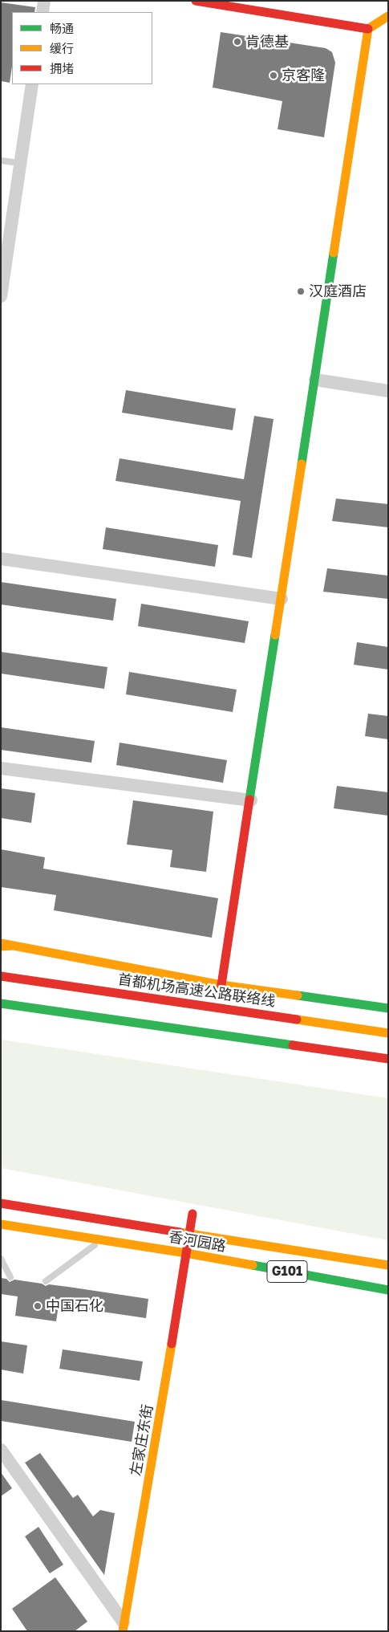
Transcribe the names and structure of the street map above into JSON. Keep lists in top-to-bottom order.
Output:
{
  "streets": {
    "main road": [
      "首都机场高速公路联络线",
      "香河园路",
      "G101",
      "左家庄东街"
    ]
  },
  "crossings": [
    ["香河园路", "左家庄东街"]
  ],
  "places": [
    "肯德基",
    "京客隆",
    "汉庭酒店",
    "中国石化"
  ],
  "legend": ["畅通", "缓行", "拥堵"]
}
